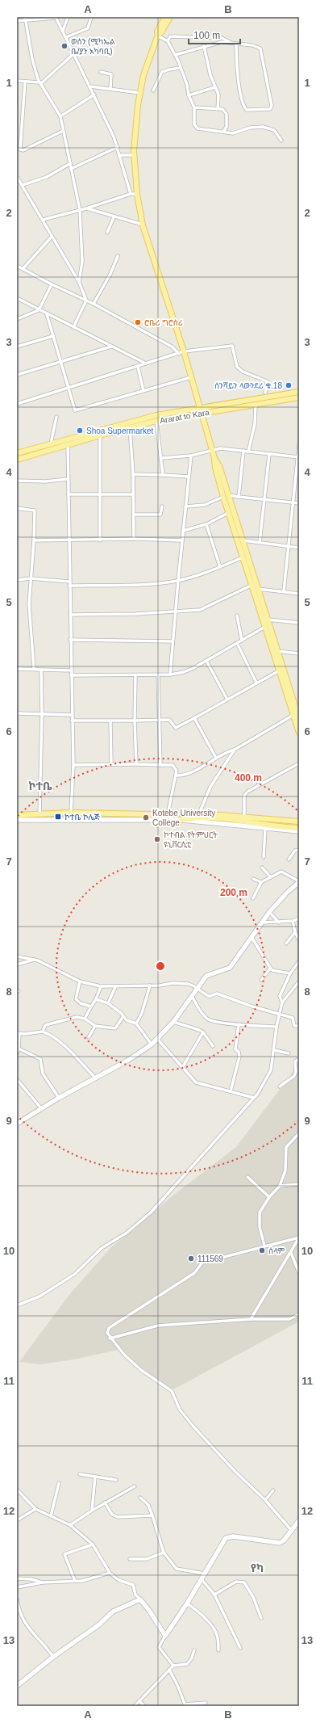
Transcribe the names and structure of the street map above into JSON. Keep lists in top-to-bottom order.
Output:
{
  "streets": {
    "main road": ["Ararat to Kara"]
  },
  "districts": ["ኮተቤ", "የካ"],
  "places": {
    "other": [
      "ወሰን (ሚካኤል ቤ/ያን አካባቢ)",
      "ሮቤሪ ግሮሰሪ",
      "ሰንሻይን ላውንደሪ ቁ.18",
      "Shoa Supermarket",
      "Kotebe University College",
      "ኮተብል የትምህርት ዩኒቨርሲቲ",
      "ሰላም",
      "111569"
    ],
    "transit": ["ኮተቤ ኮሌጅ"]
  },
  "scale_bar": "100 m",
  "grid": {
    "columns": ["A", "B"],
    "rows": [
      "1",
      "2",
      "3",
      "4",
      "5",
      "6",
      "7",
      "8",
      "9",
      "10",
      "11",
      "12",
      "13"
    ]
  },
  "rings": ["400 m", "200 m"]
}
